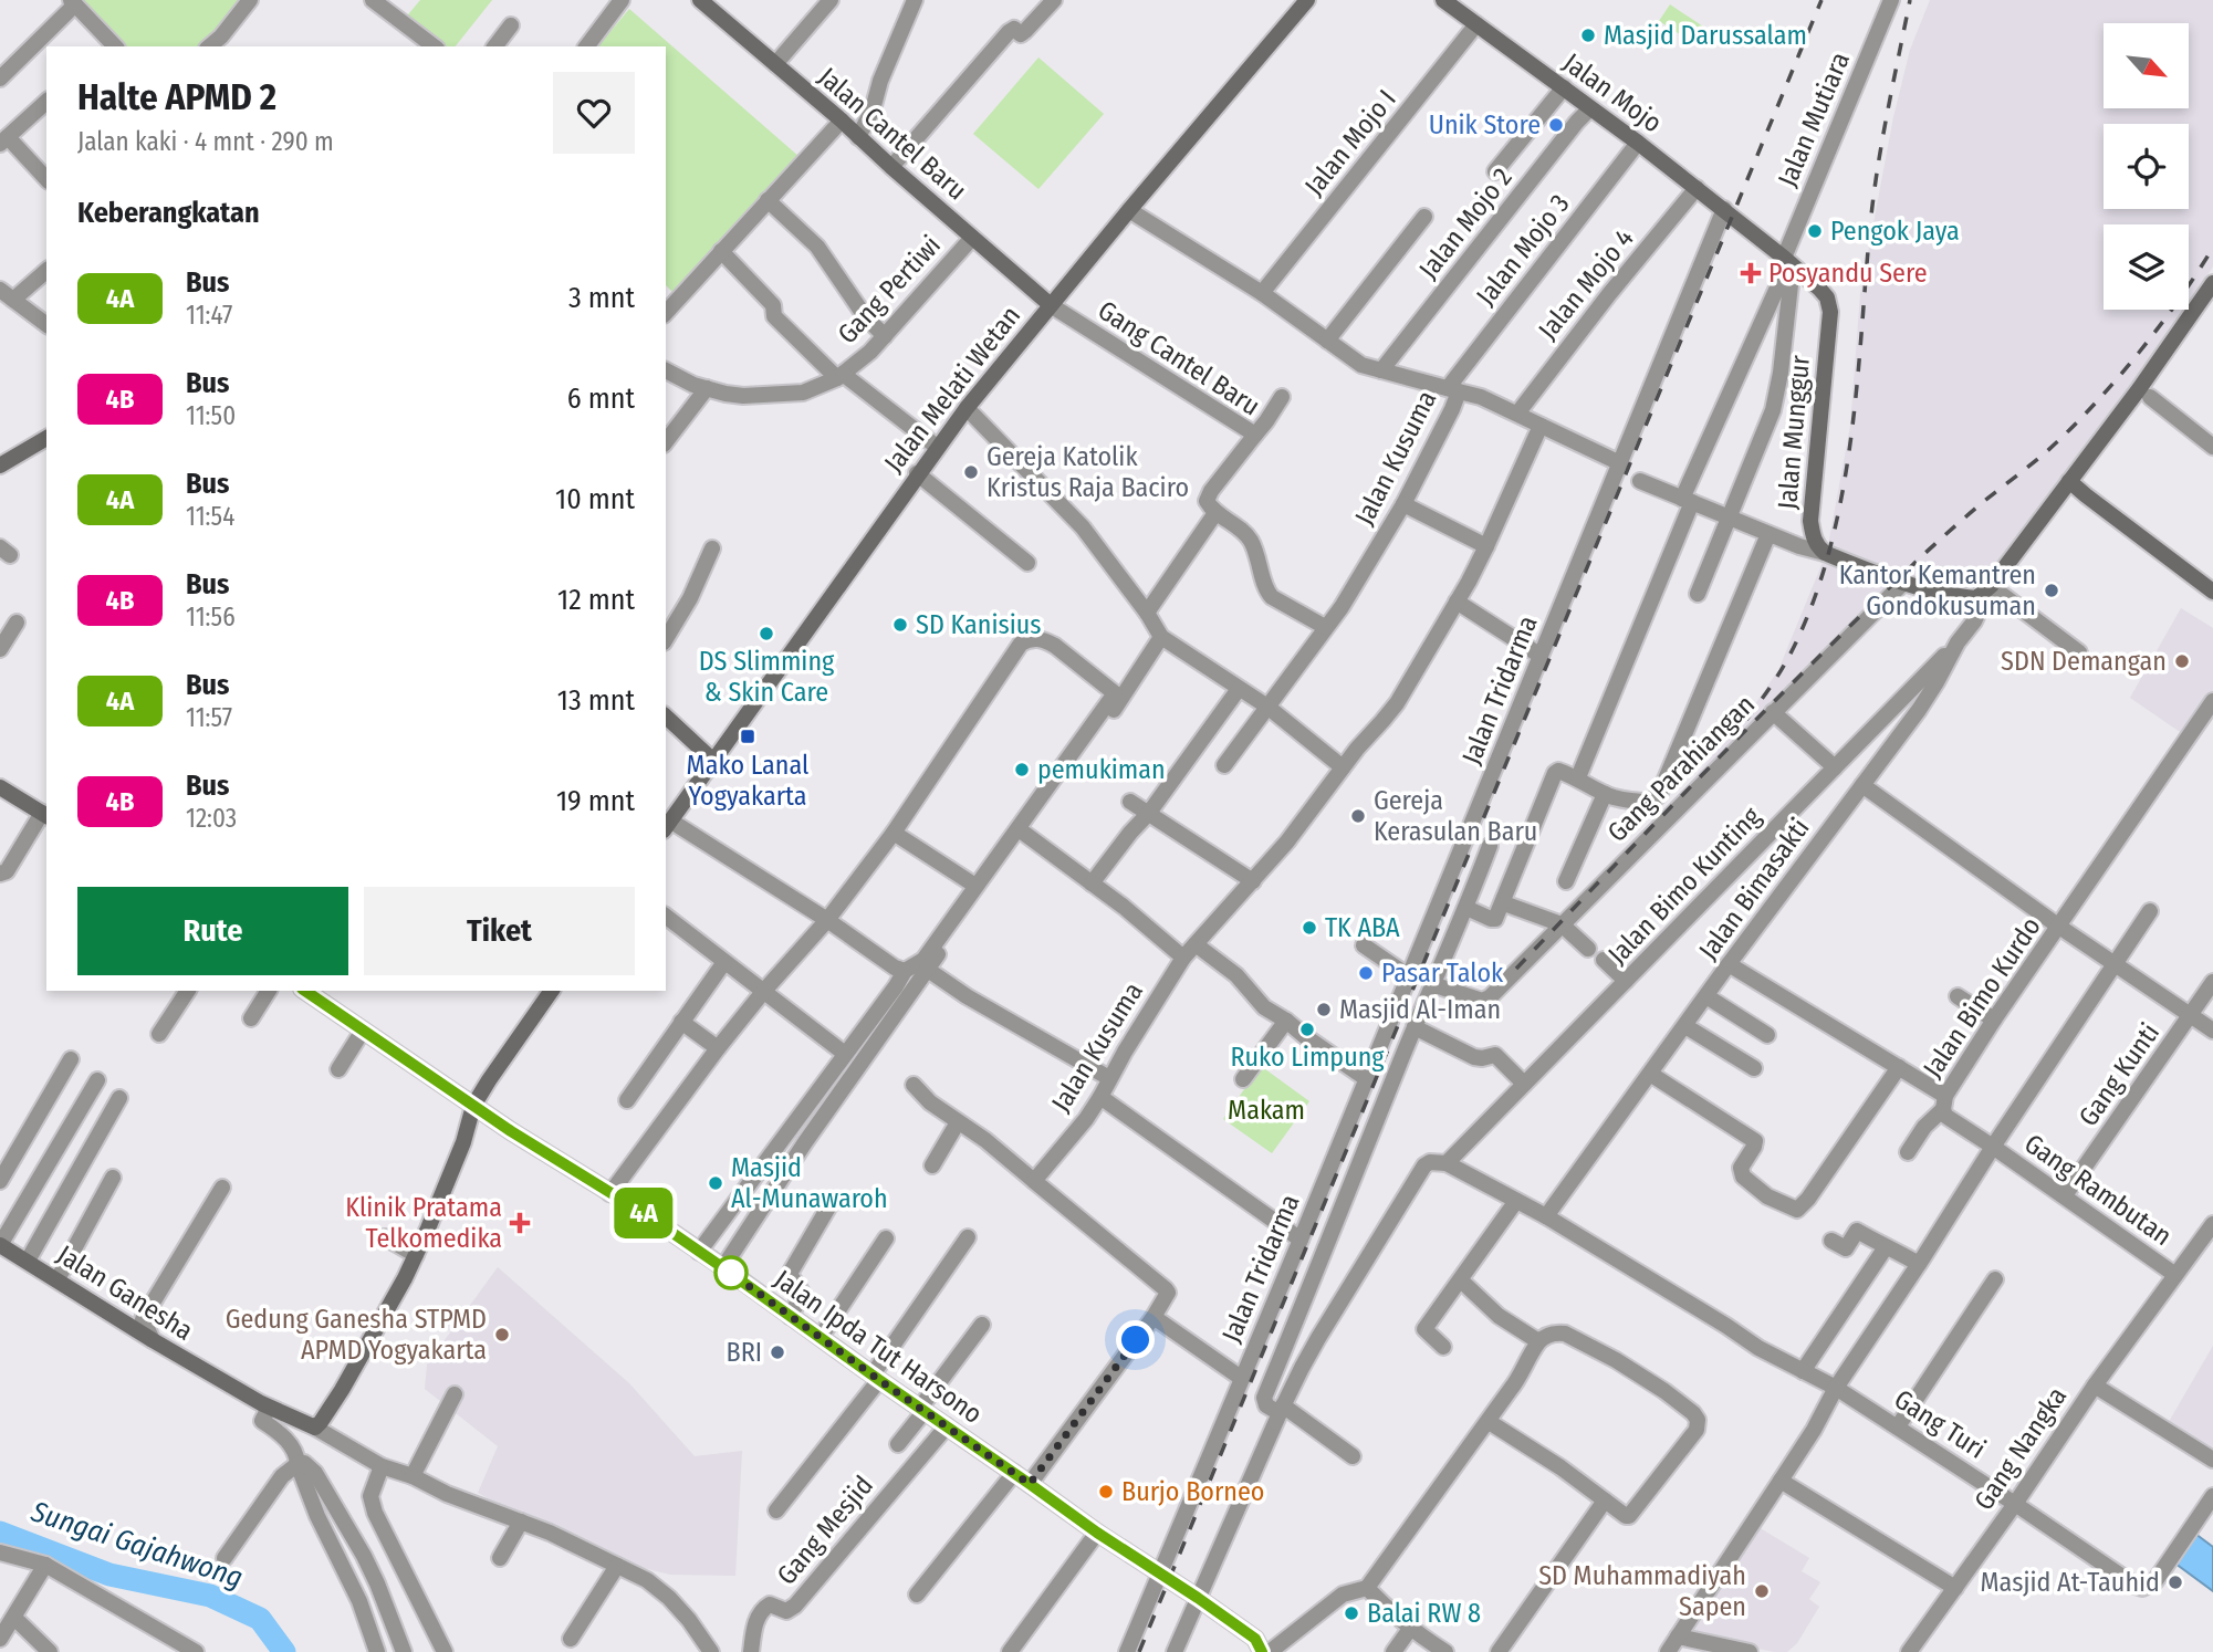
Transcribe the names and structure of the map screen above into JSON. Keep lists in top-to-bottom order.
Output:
{
  "streets": {
    "street": [
      "Jalan Mojo",
      "Jalan Mutiara",
      "Jalan Cantel Baru",
      "Jalan Mojo I",
      "Jalan Mojo 2",
      "Jalan Mojo 3",
      "Jalan Mojo 4",
      "Gang Pertiwi",
      "Gang Cantel Baru",
      "Jalan Melati Wetan",
      "Jalan Munggur",
      "Jalan Kusuma",
      "Jalan Tridarma",
      "Gang Parahiangan",
      "Jalan Bimo Kunting",
      "Jalan Bimasakti",
      "Jalan Bimo Kurdo",
      "Gang Kunti",
      "Gang Rambutan",
      "Jalan Ganesha",
      "Jalan Ipda Tut Harsono",
      "Gang Turi",
      "Gang Nangka",
      "Gang Mesjid"
    ]
  },
  "crossings": [
    ["Jalan Mojo", "Jalan Mojo I"],
    ["Jalan Mojo", "Jalan Mojo 2"],
    ["Jalan Mojo", "Jalan Mojo 3"],
    ["Jalan Mojo", "Jalan Mojo 4"],
    ["Jalan Mojo", "Jalan Munggur"],
    ["Jalan Mojo", "Jalan Tridarma"],
    ["Jalan Mutiara", "Jalan Munggur"],
    ["Jalan Cantel Baru", "Gang Pertiwi"],
    ["Jalan Cantel Baru", "Gang Cantel Baru"],
    ["Jalan Cantel Baru", "Jalan Melati Wetan"],
    ["Jalan Mojo I", "Jalan Kusuma"],
    ["Jalan Mojo 2", "Jalan Kusuma"],
    ["Jalan Mojo 3", "Jalan Kusuma"],
    ["Gang Cantel Baru", "Jalan Melati Wetan"],
    ["Jalan Melati Wetan", "Jalan Kusuma"],
    ["Jalan Tridarma", "Jalan Ipda Tut Harsono"],
    ["Jalan Bimo Kunting", "Jalan Bimasakti"],
    ["Jalan Bimo Kurdo", "Gang Rambutan"],
    ["Gang Kunti", "Gang Rambutan"],
    ["Gang Rambutan", "Gang Nangka"],
    ["Jalan Ipda Tut Harsono", "Gang Mesjid"],
    ["Gang Turi", "Gang Nangka"]
  ],
  "water": ["Sungai Gajahwong"],
  "parks": ["Makam"],
  "places": {
    "other": [
      "Masjid Darussalam",
      "Unik Store",
      "Pengok Jaya",
      "Gereja Katolik Kristus Raja Baciro",
      "Kantor Kemantren Gondokusuman",
      "SD Kanisius",
      "DS Slimming & Skin Care",
      "SDN Demangan",
      "pemukiman",
      "Gereja Kerasulan Baru",
      "TK ABA",
      "Pasar Talok",
      "Masjid Al-Iman",
      "Ruko Limpung",
      "Masjid Al-Munawaroh",
      "Gedung Ganesha STPMD APMD Yogyakarta",
      "BRI",
      "Burjo Borneo",
      "Masjid At-Tauhid",
      "SD Muhammadiyah Sapen",
      "Balai RW 8"
    ],
    "health": ["Posyandu Sere", "Klinik Pratama Telkomedika"],
    "transit": ["Mako Lanal Yogyakarta"]
  },
  "lines": ["bus line 4A"],
  "north": "bottom right",
  "page": {
    "on_map": "4A",
    "heading": [
      ["Halte APMD 2", "Jalan kaki · 4 mnt · 290 m"],
      "Keberangkatan"
    ],
    "list": [
      {
        "mark": "4A",
        "name": "Bus",
        "note": "11:47",
        "value": "3 mnt"
      },
      {
        "mark": "4B",
        "name": "Bus",
        "note": "11:50",
        "value": "6 mnt"
      },
      {
        "mark": "4A",
        "name": "Bus",
        "note": "11:54",
        "value": "10 mnt"
      },
      {
        "mark": "4B",
        "name": "Bus",
        "note": "11:56",
        "value": "12 mnt"
      },
      {
        "mark": "4A",
        "name": "Bus",
        "note": "11:57",
        "value": "13 mnt"
      },
      {
        "mark": "4B",
        "name": "Bus",
        "note": "12:03",
        "value": "19 mnt"
      }
    ],
    "buttons": ["Rute", "Tiket"]
  }
}
